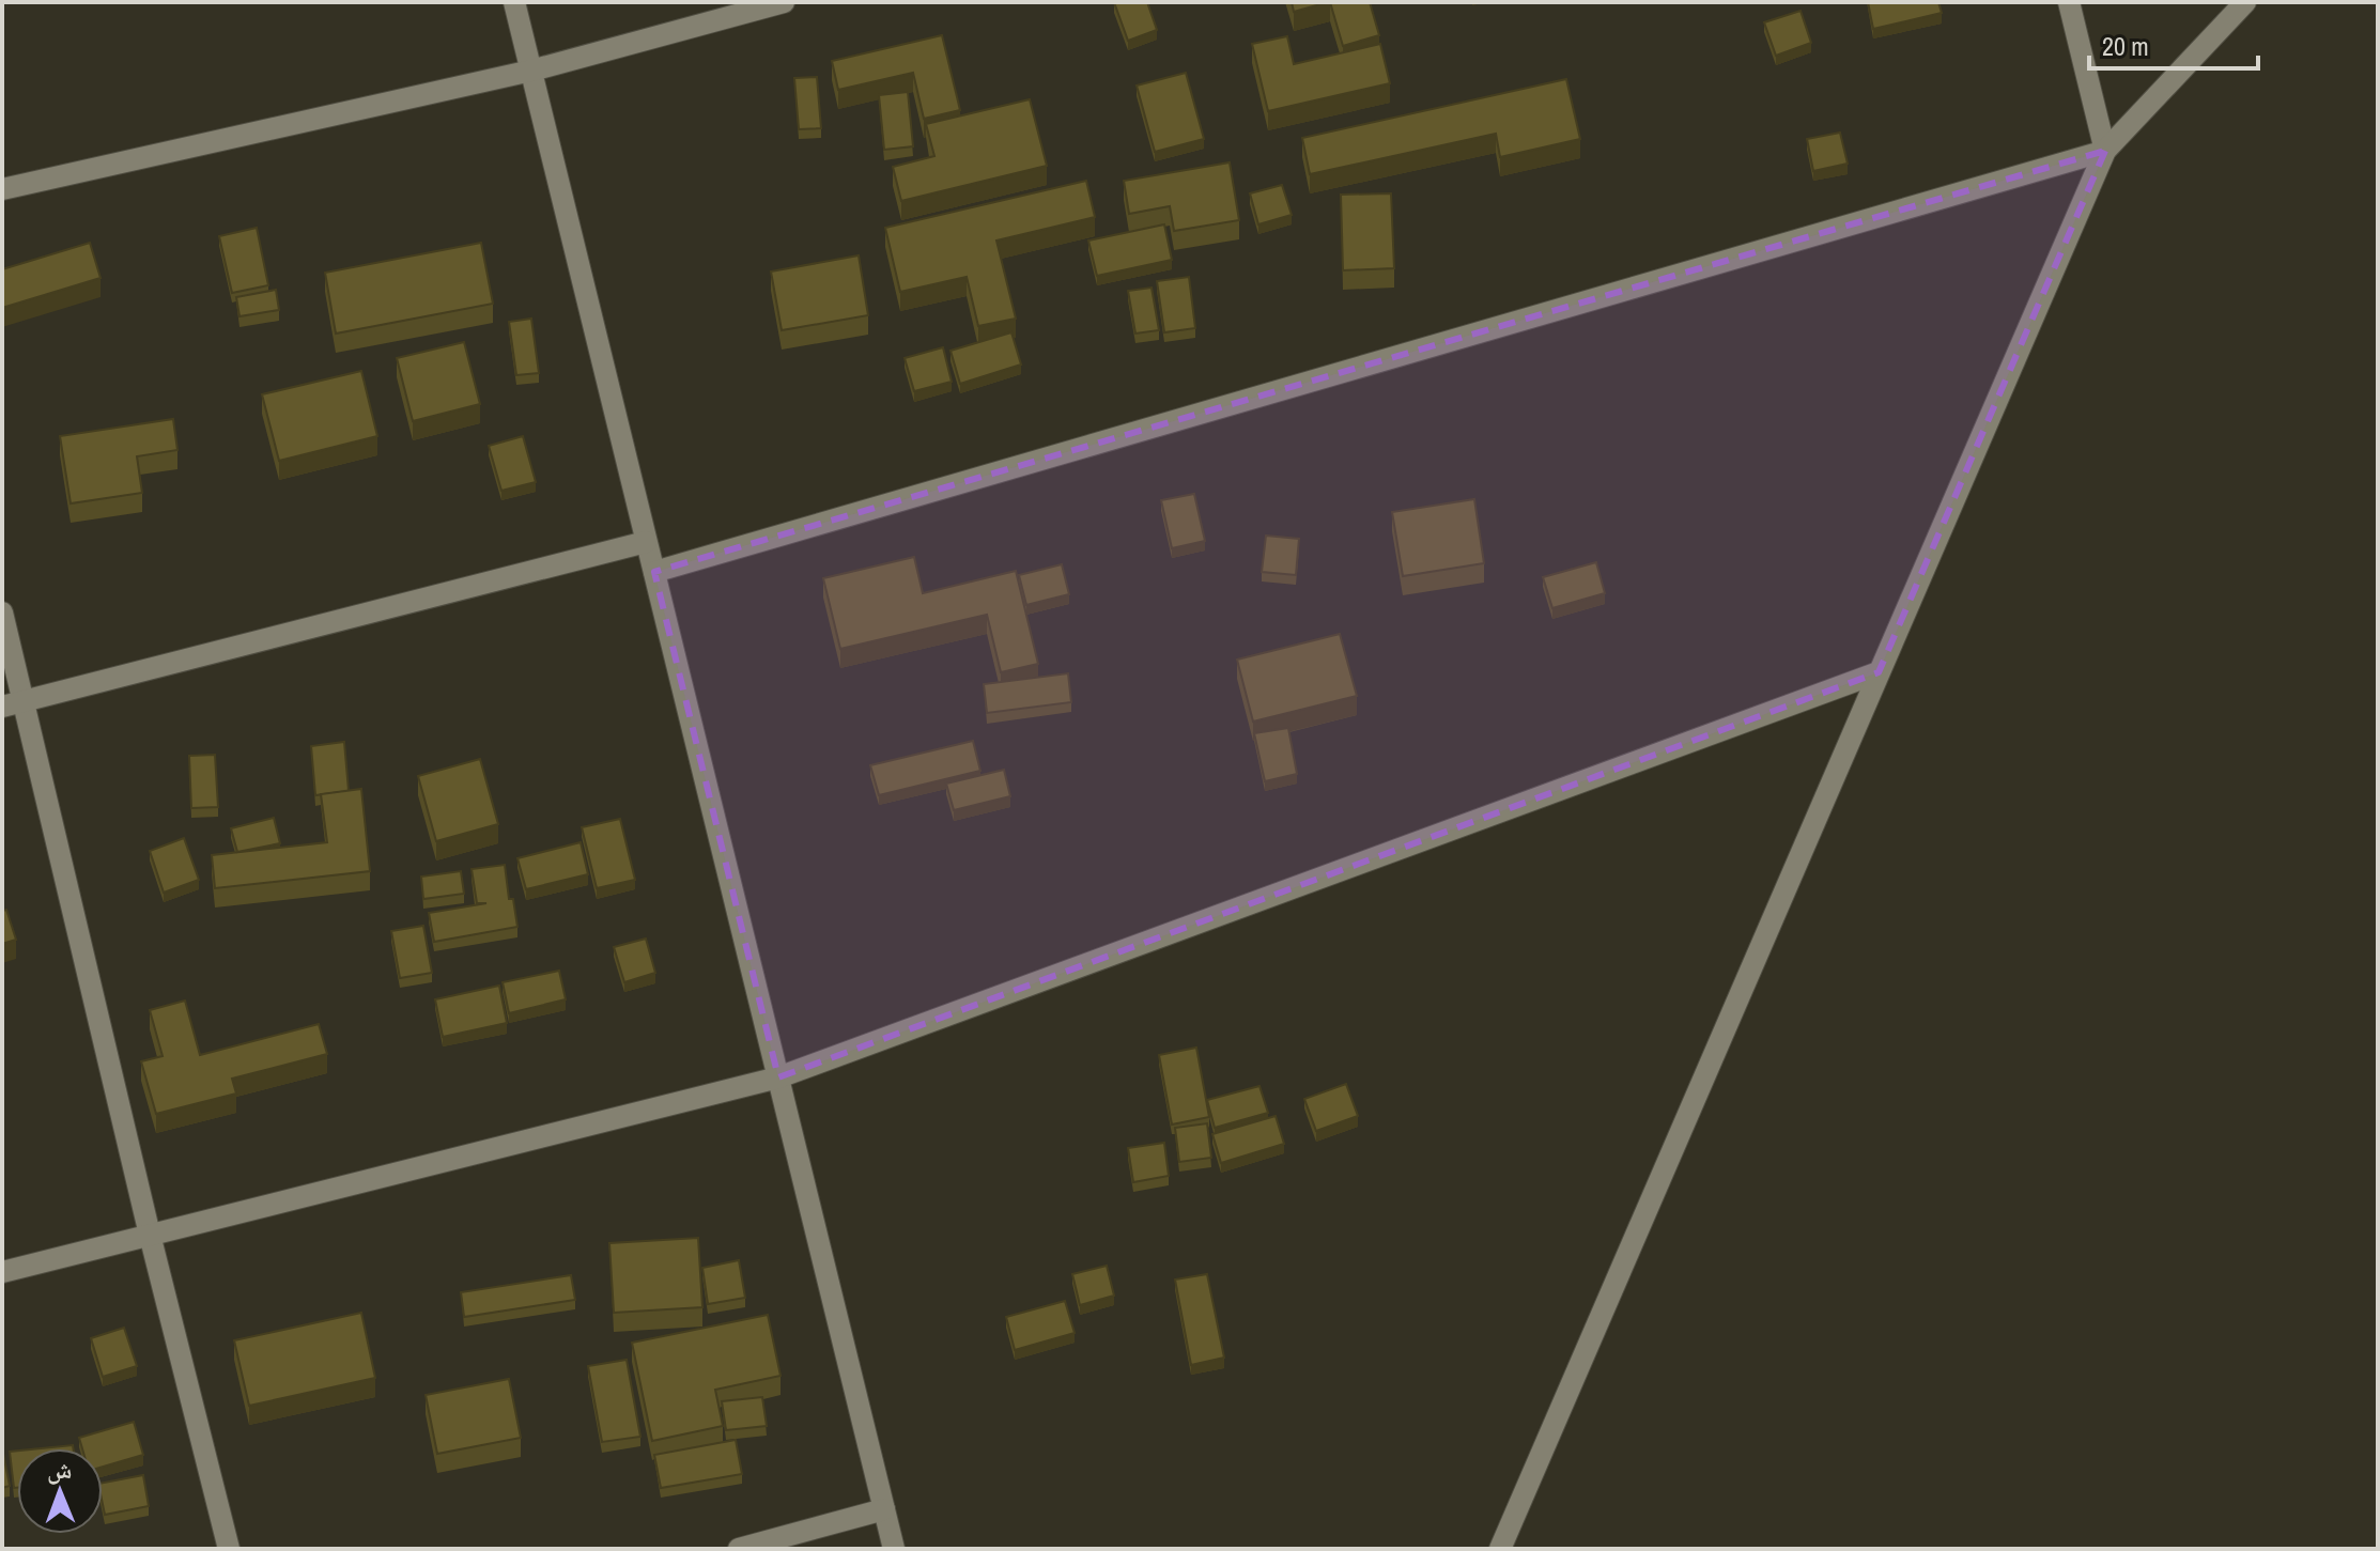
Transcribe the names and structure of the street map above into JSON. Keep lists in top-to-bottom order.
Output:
{
  "scale_bar": "20 m",
  "north": "top"
}
